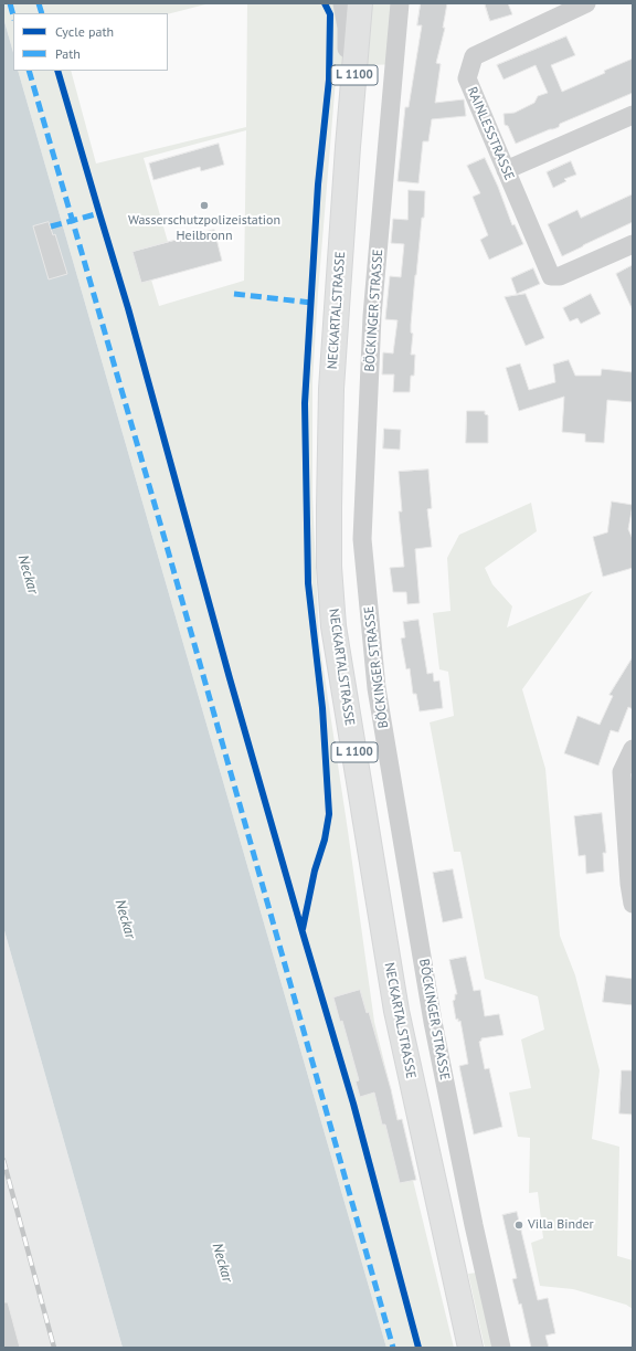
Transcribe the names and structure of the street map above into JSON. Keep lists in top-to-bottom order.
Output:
{
  "streets": {
    "main road": ["L 1100", "NECKARTALSTRASSE"],
    "street": ["RAINLESSTRASSE", "BÖCKINGER STRASSE"]
  },
  "water": ["Neckar"],
  "places": ["Wasserschutzpolizeistation Heilbronn", "Villa Binder"],
  "legend": ["Cycle path", "Path"]
}
